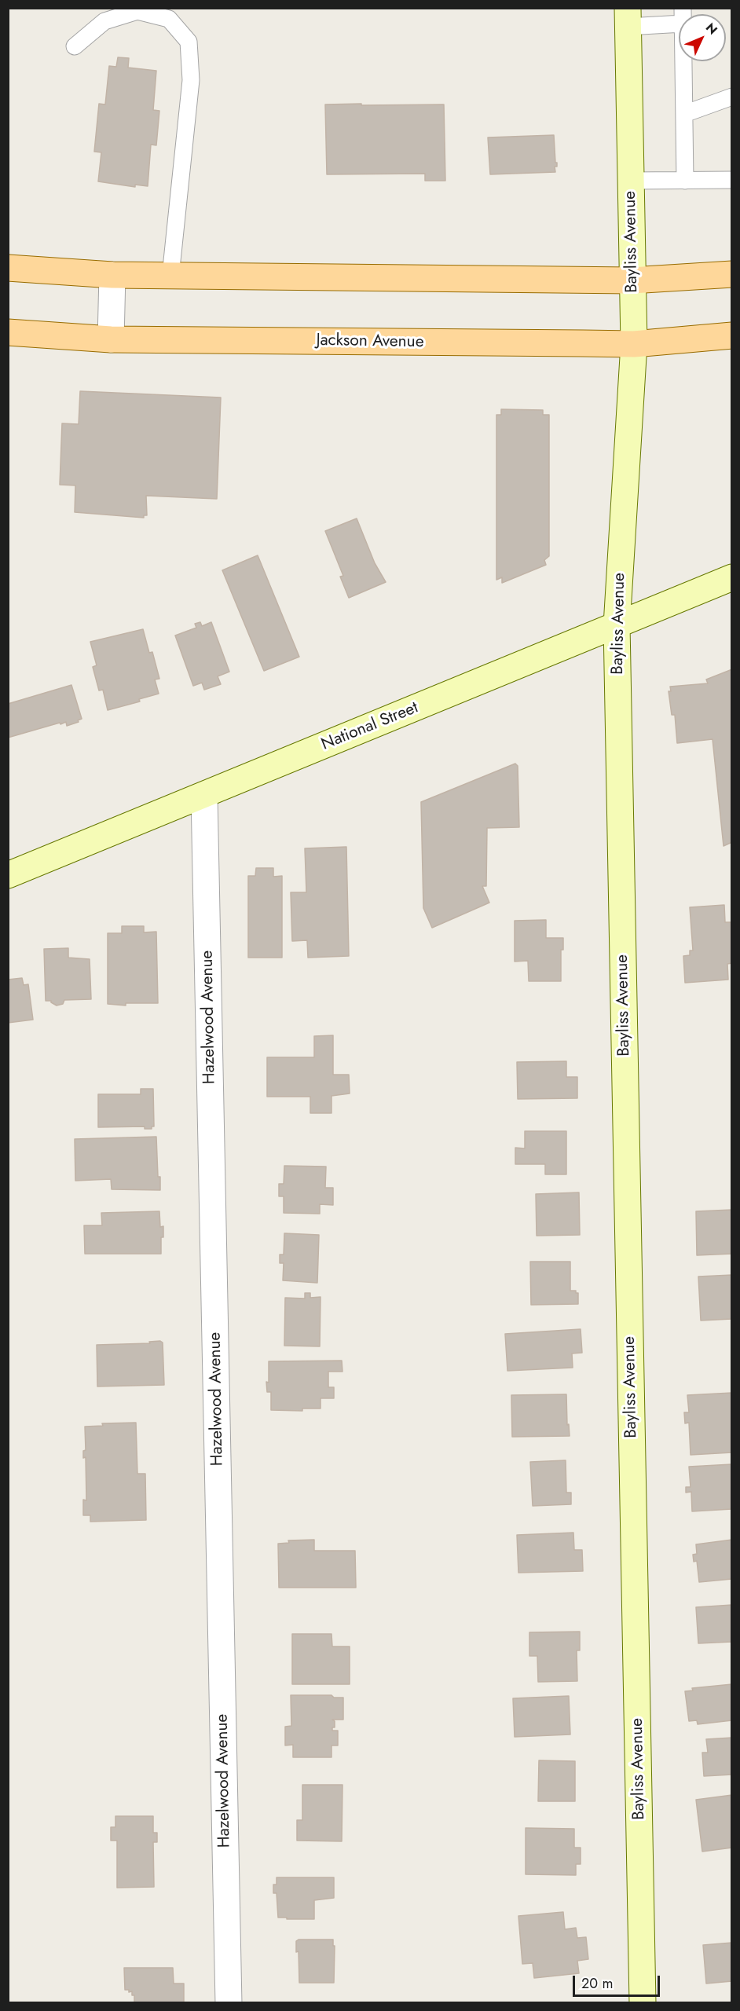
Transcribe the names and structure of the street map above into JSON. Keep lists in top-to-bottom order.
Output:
{
  "streets": {
    "main road": ["Jackson Avenue"],
    "street": ["Bayliss Avenue", "National Street", "Hazelwood Avenue"]
  },
  "crossings": [
    ["Bayliss Avenue", "Jackson Avenue"],
    ["Bayliss Avenue", "National Street"],
    ["National Street", "Hazelwood Avenue"]
  ],
  "scale_bar": "20 m",
  "north": "top right"
}
